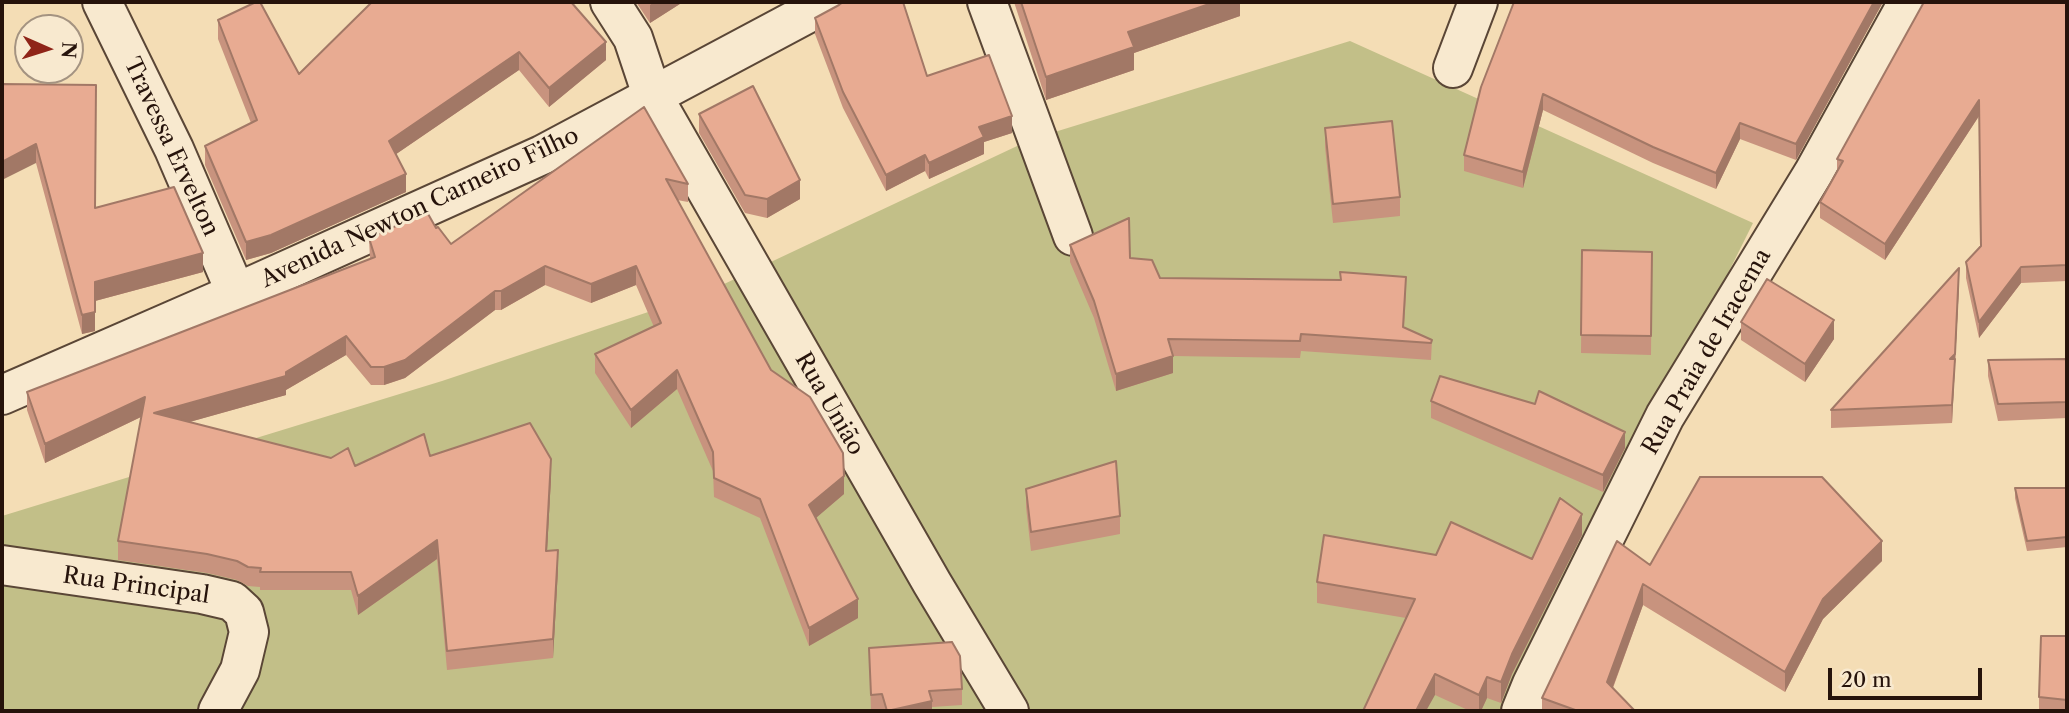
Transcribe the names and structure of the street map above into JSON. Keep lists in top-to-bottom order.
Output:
{
  "streets": {
    "street": [
      "Travessa Ervelton",
      "Avenida Newton Carneiro Filho",
      "Rua Praia de Iracema",
      "Rua União",
      "Rua Principal"
    ]
  },
  "crossings": [
    ["Travessa Ervelton", "Avenida Newton Carneiro Filho"],
    ["Avenida Newton Carneiro Filho", "Rua União"]
  ],
  "scale_bar": "20 m",
  "north": "right"
}
